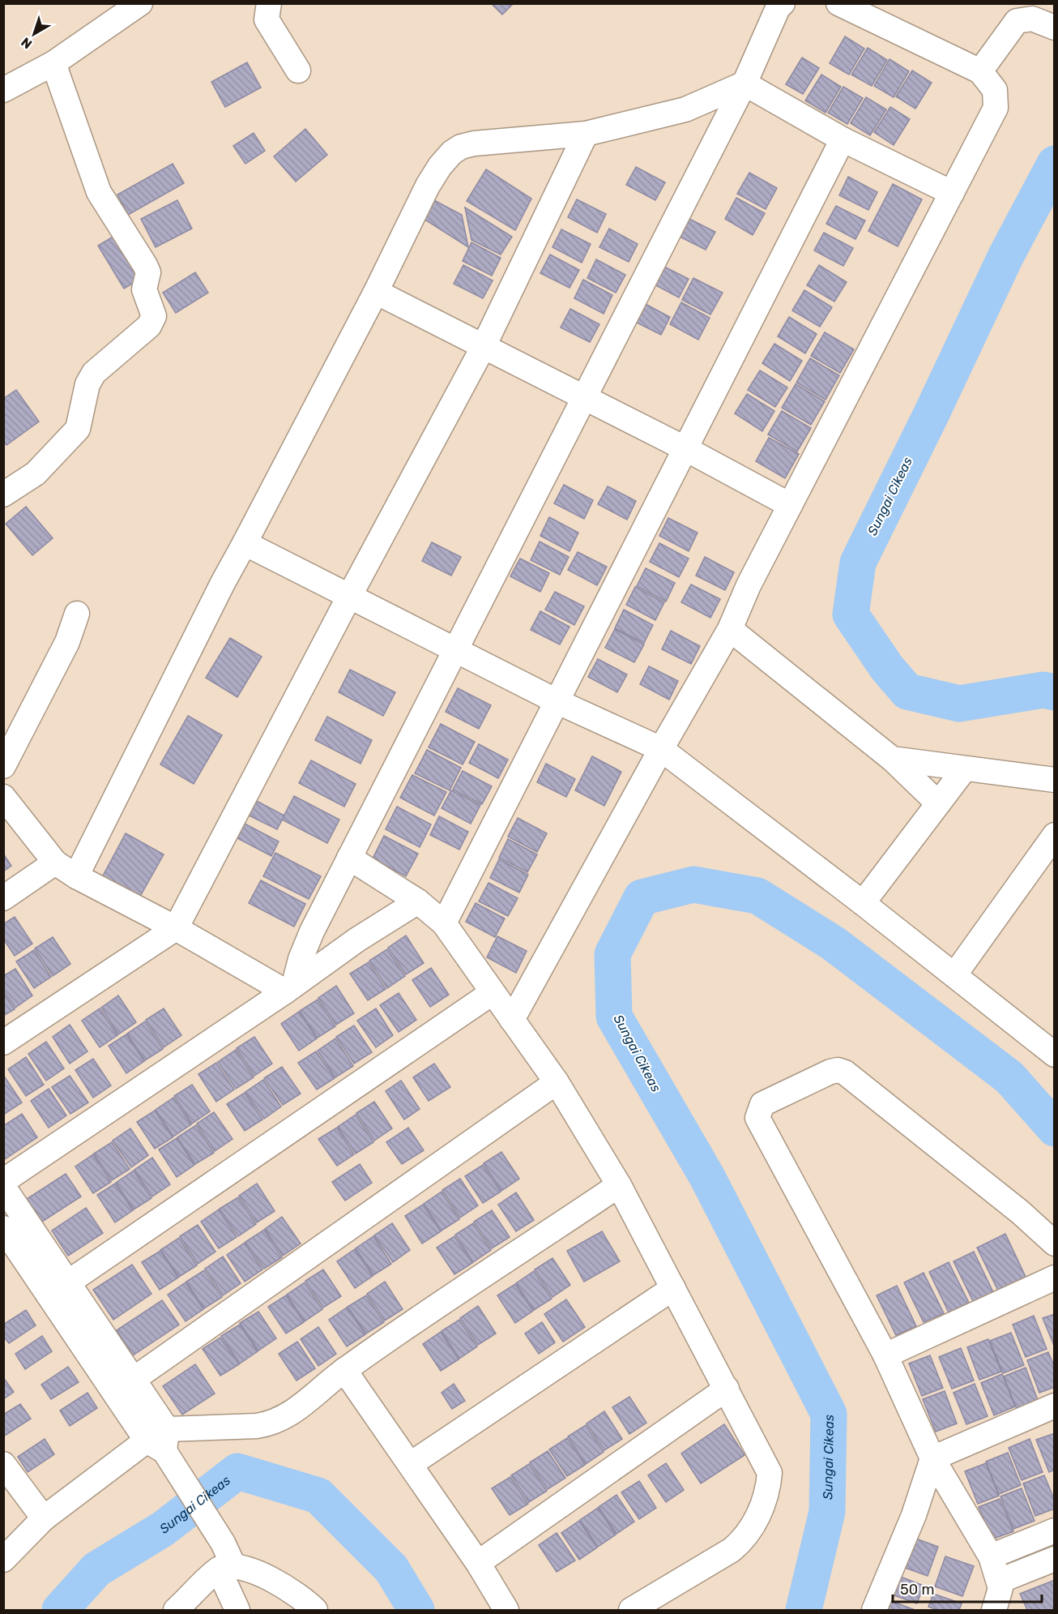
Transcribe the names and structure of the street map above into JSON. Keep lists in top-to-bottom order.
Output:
{
  "water": ["Sungai Cikeas"],
  "scale_bar": "50 m",
  "north": "bottom left"
}
